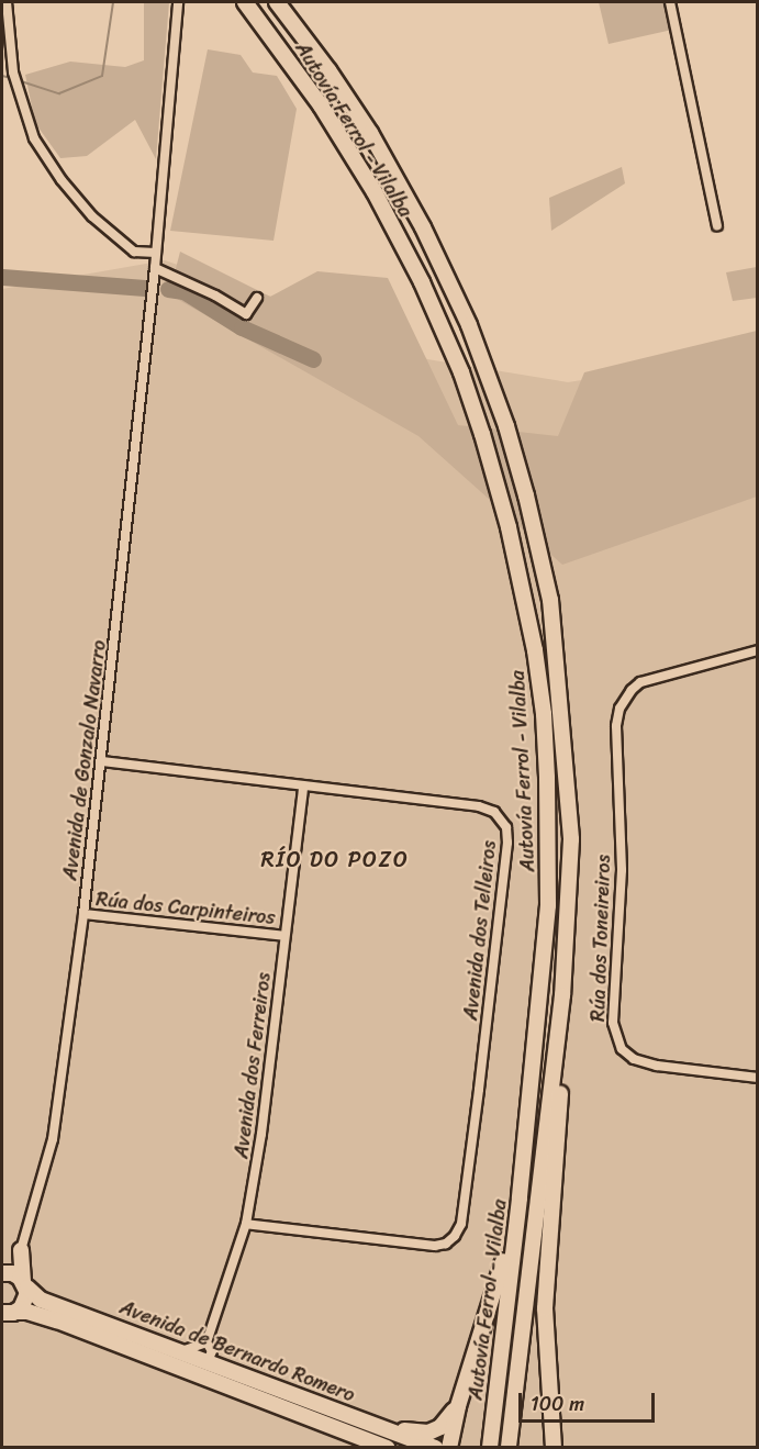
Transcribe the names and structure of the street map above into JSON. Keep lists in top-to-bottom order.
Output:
{
  "streets": {
    "highway": ["Autovía Ferrol - Vilalba", "Avenida de Bernardo Romero"],
    "street": [
      "Avenida de Gonzalo Navarro",
      "Rúa dos Carpinteiros",
      "Avenida dos Telleiros",
      "Rúa dos Toneireiros",
      "Avenida dos Ferreiros"
    ]
  },
  "crossings": [
    ["Avenida de Gonzalo Navarro", "Rúa dos Carpinteiros"],
    ["Avenida de Gonzalo Navarro", "Avenida dos Telleiros"],
    ["Rúa dos Carpinteiros", "Avenida dos Ferreiros"],
    ["Avenida dos Telleiros", "Avenida dos Ferreiros"]
  ],
  "districts": ["RÍO DO POZO"],
  "scale_bar": "100 m"
}
